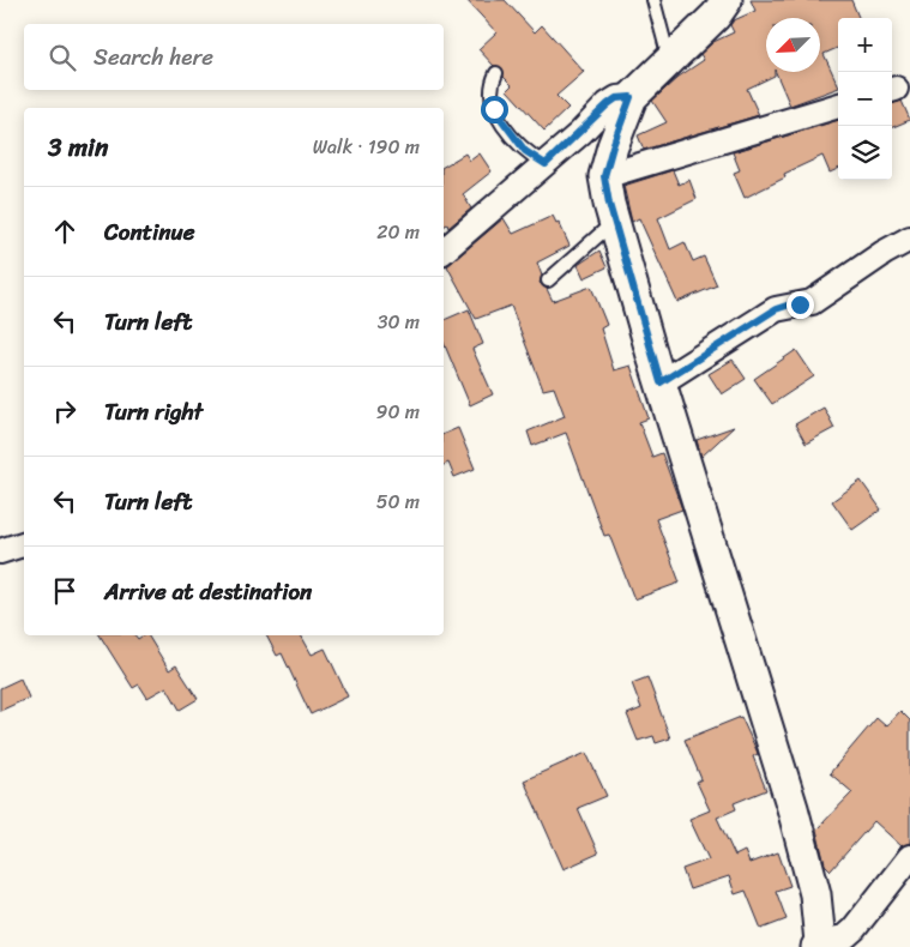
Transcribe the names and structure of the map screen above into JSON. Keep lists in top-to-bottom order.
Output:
{
  "north": "bottom left",
  "page": {
    "map_buttons": ["+", "−"],
    "search": "Search here",
    "heading": ["3 min", "Walk · 190 m"],
    "list": [
      ["Continue", "20 m"],
      ["Turn left", "30 m"],
      ["Turn right", "90 m"],
      ["Turn left", "50 m"],
      "Arrive at destination"
    ]
  }
}
